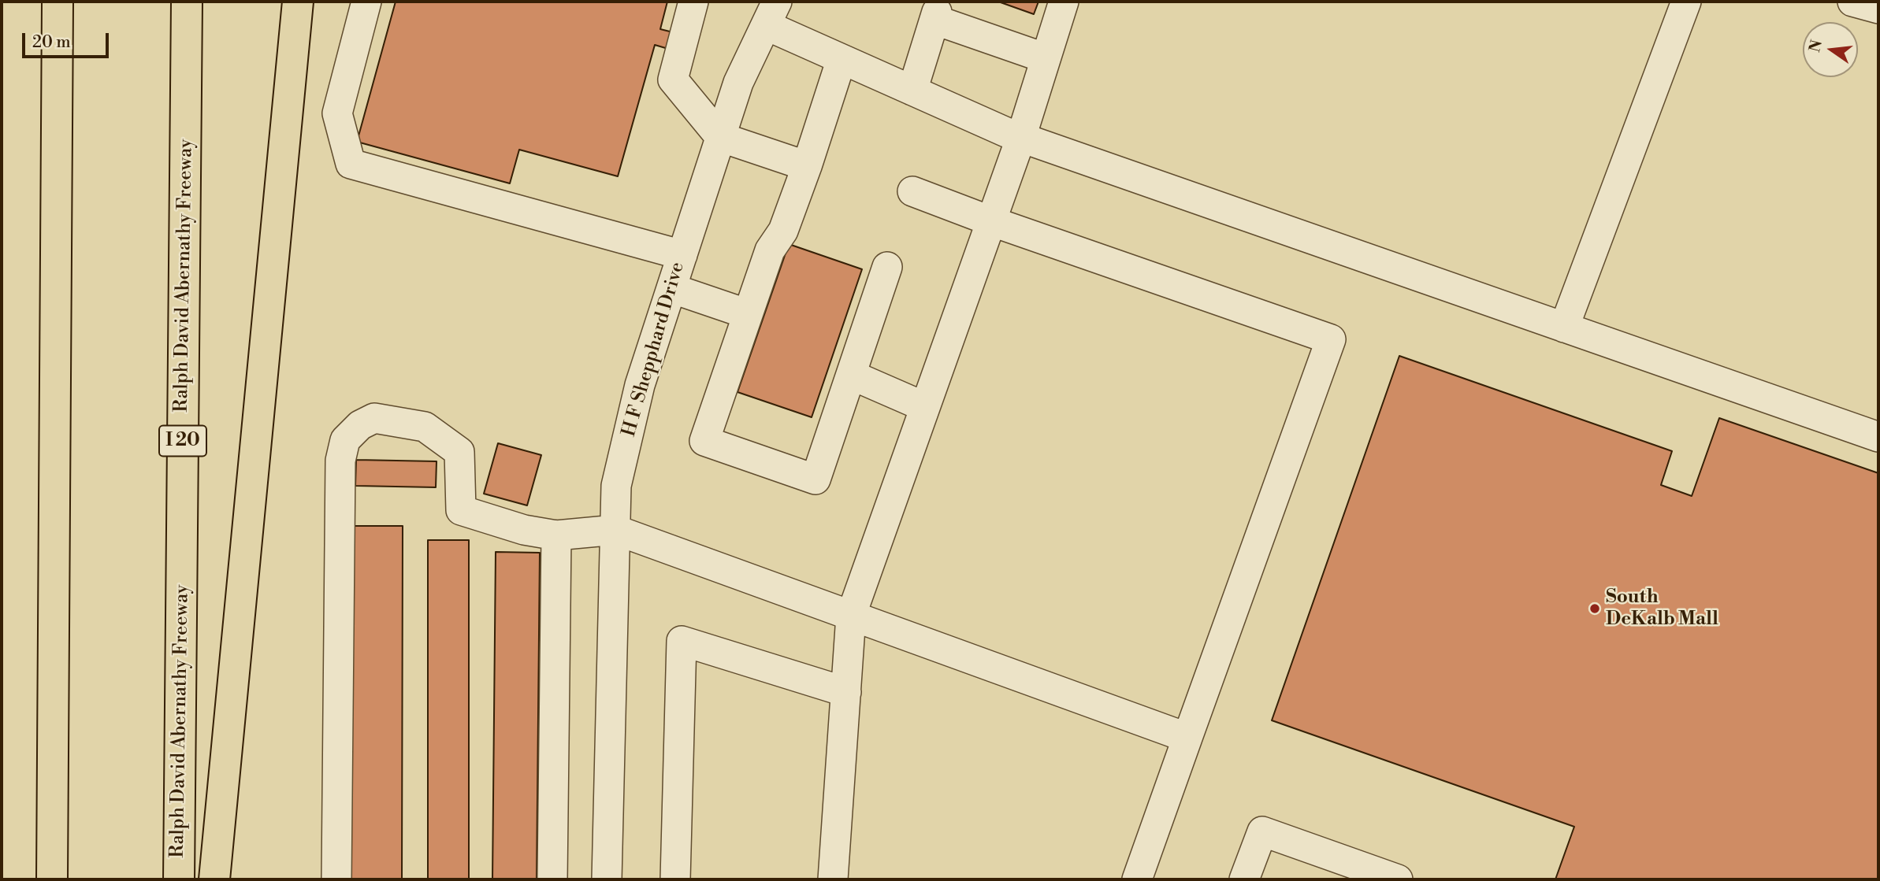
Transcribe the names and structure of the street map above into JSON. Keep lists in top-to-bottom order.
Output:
{
  "streets": {
    "highway": ["Ralph David Abernathy Freeway", "I 20"],
    "street": ["H F Shepphard Drive"]
  },
  "places": ["South DeKalb Mall"],
  "scale_bar": "20 m",
  "north": "left"
}
